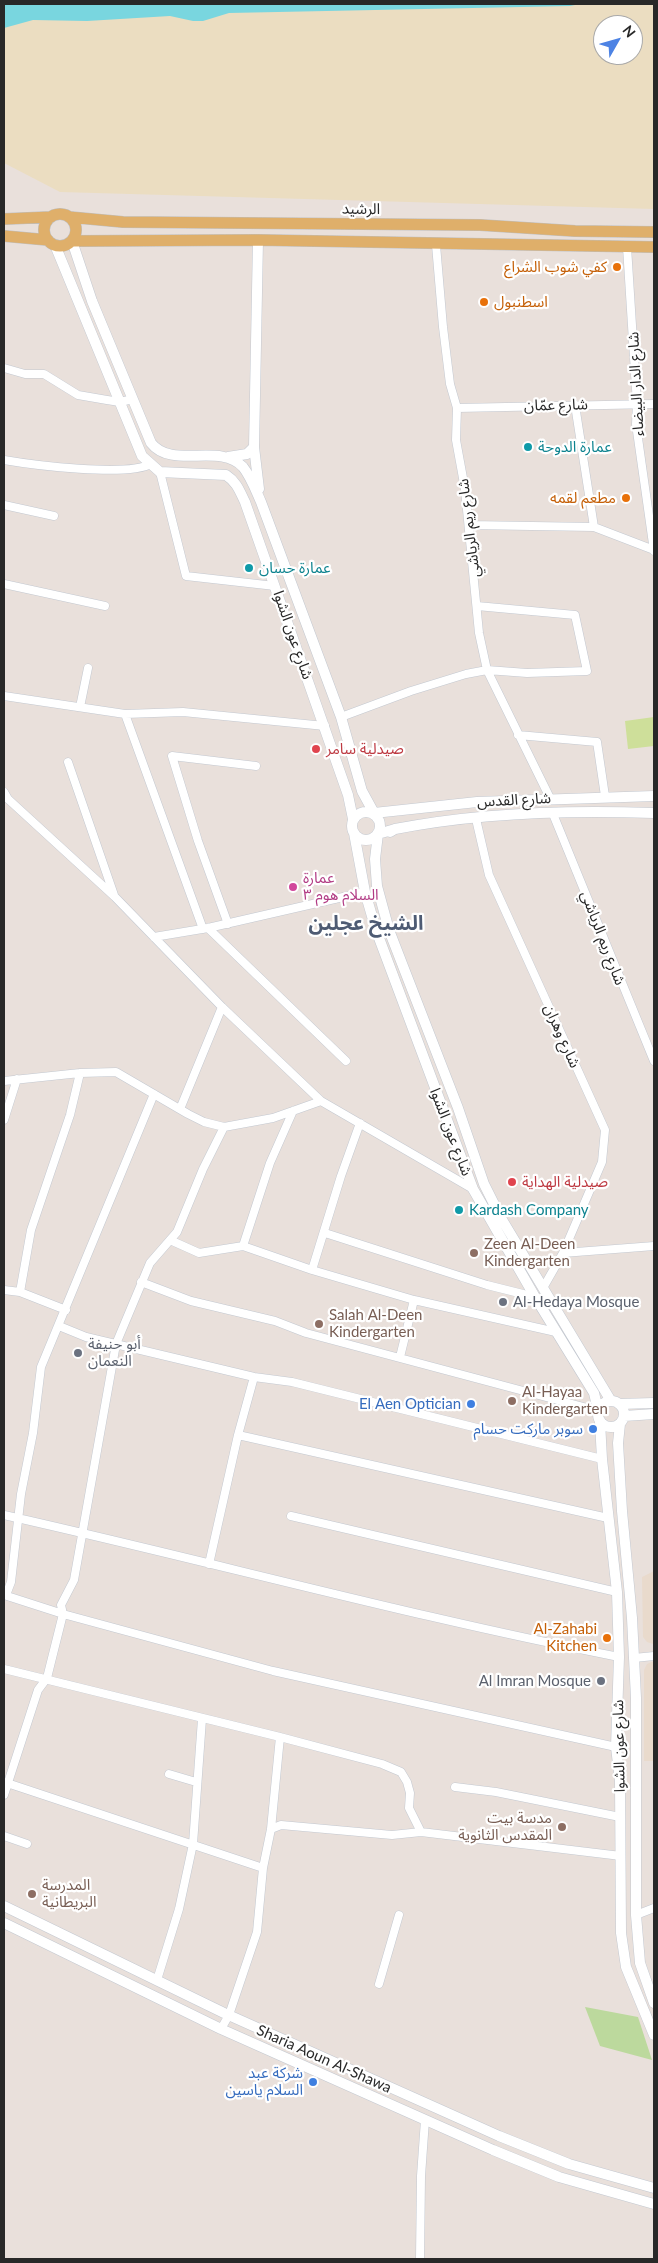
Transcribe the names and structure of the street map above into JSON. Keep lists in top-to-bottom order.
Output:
{
  "streets": {
    "main road": [
      "الرشيد",
      "شارع عون الشوا",
      "شارع القدس",
      "Sharia Aoun Al-Shawa"
    ],
    "street": [
      "شارع الدار البيضاء",
      "شارع عمّان",
      "شارع ريم الرياشي",
      "شارع وهران"
    ]
  },
  "crossings": [
    ["شارع الدار البيضاء", "شارع عمّان"],
    ["شارع عمّان", "شارع ريم الرياشي"],
    ["شارع ريم الرياشي", "شارع القدس"],
    ["شارع عون الشوا", "شارع القدس"],
    ["شارع عون الشوا", "شارع وهران"],
    ["شارع القدس", "شارع وهران"]
  ],
  "districts": ["الشيخ عجلين"],
  "places": [
    "كفي شوب الشراع",
    "اسطنبول",
    "عمارة الدوحة",
    "مطعم لقمه",
    "عمارة حسان",
    "صيدلية سامر",
    "عمارة السلام هوم ٣",
    "صيدلية الهداية",
    "Kardash Company",
    "Zeen Al-Deen Kindergarten",
    "Al-Hedaya Mosque",
    "Salah Al-Deen Kindergarten",
    "أبو حنيفة النعمان",
    "Al-Hayaa Kindergarten",
    "El Aen Optician",
    "سوبر ماركت حسام",
    "Al-Zahabi Kitchen",
    "Al Imran Mosque",
    "مدسة بيت المقدس الثانوية",
    "المدرسة البريطانية",
    "شركة عبد السلام ياسين"
  ],
  "north": "top right"
}
